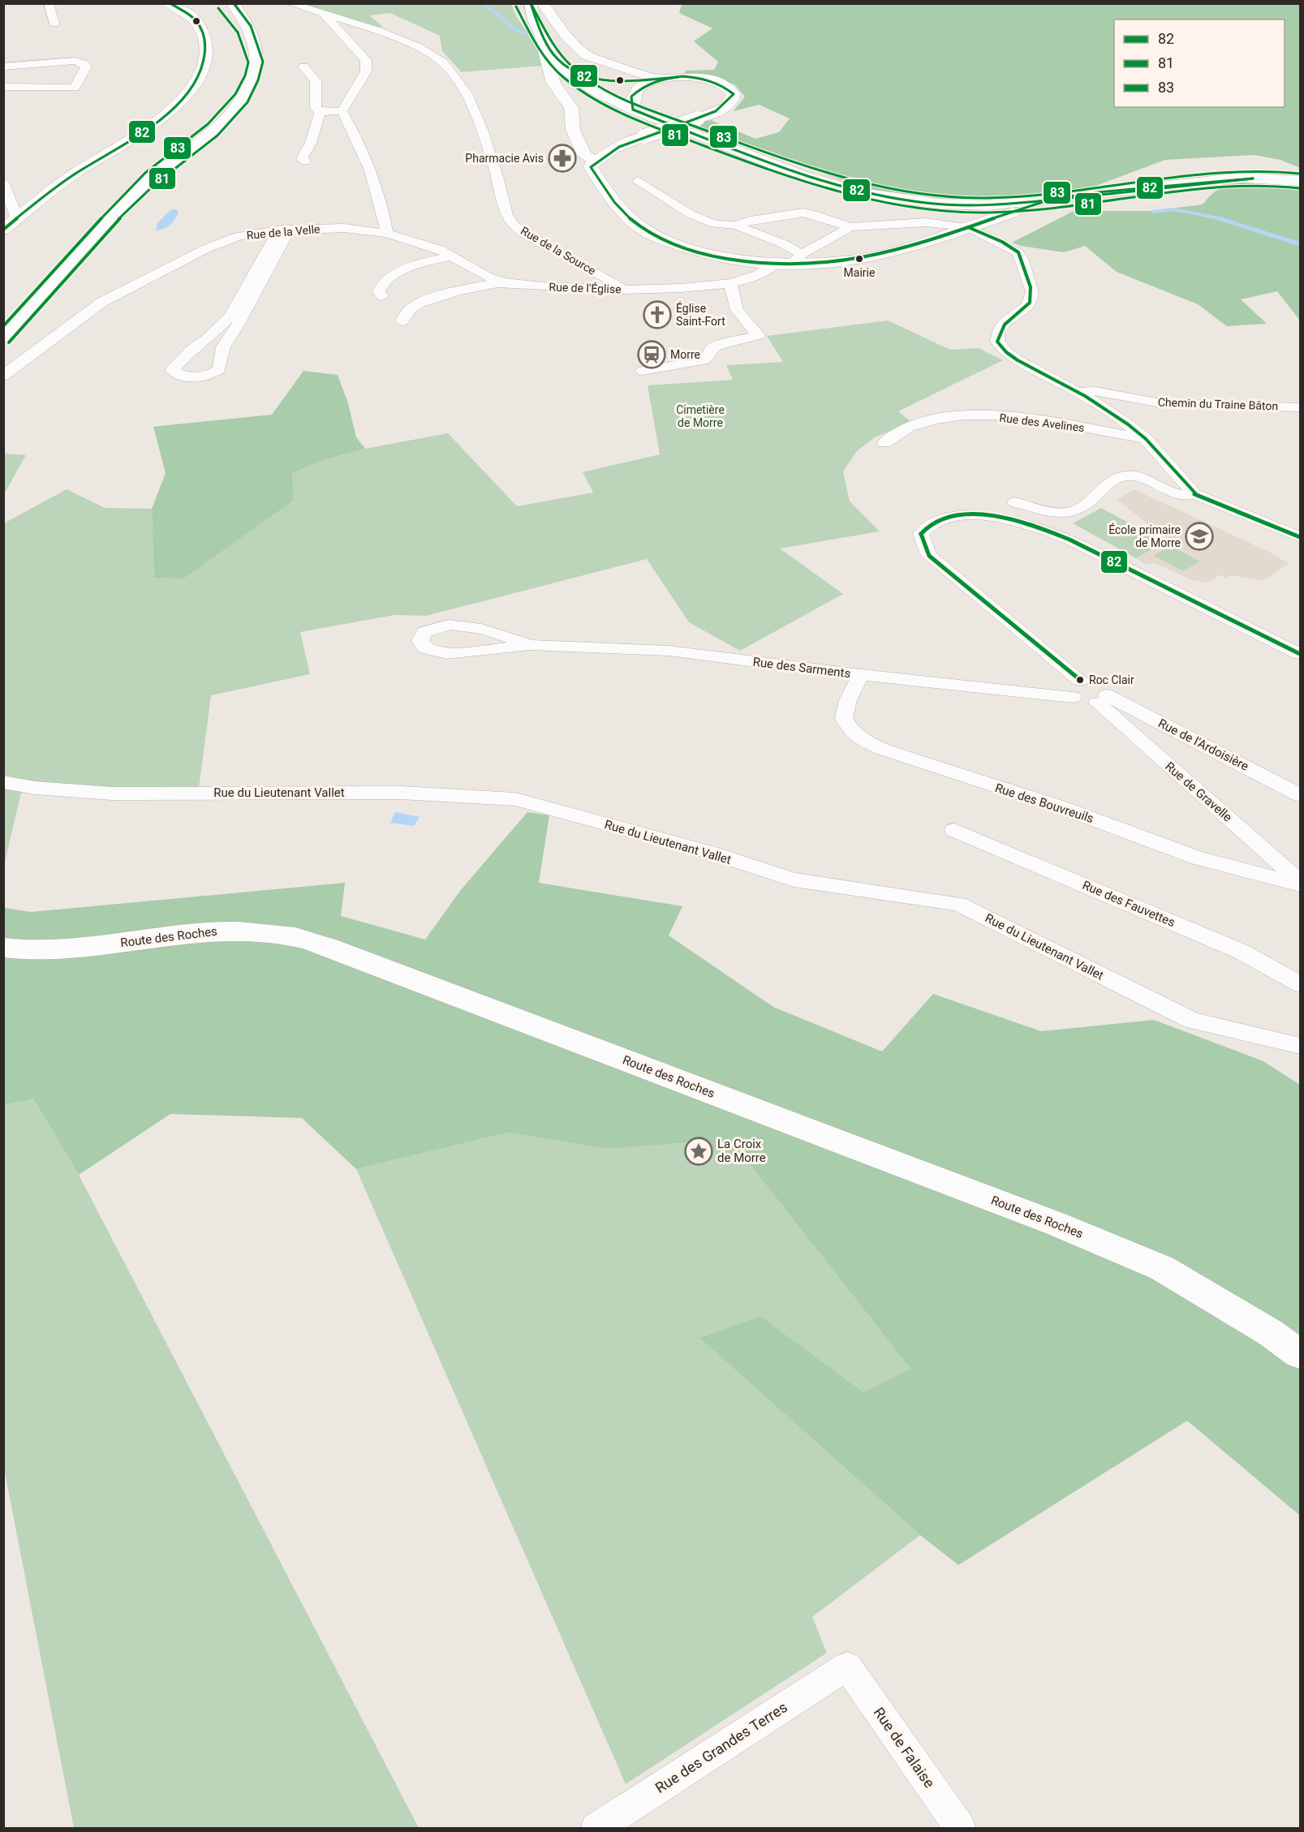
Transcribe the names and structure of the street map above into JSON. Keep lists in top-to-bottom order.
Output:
{
  "streets": {
    "street": [
      "Rue de la Velle",
      "Rue de la Source",
      "Rue de l'Église",
      "Chemin du Traine Bâton",
      "Rue des Avelines",
      "Rue des Sarments",
      "Rue de l'Ardoisière",
      "Rue de Gravelle",
      "Rue du Lieutenant Vallet",
      "Rue des Bouvreuils",
      "Rue des Fauvettes",
      "Route des Roches",
      "Rue des Grandes Terres",
      "Rue de Falaise"
    ]
  },
  "crossings": [
    ["Rue de la Velle", "Rue de l'Église"],
    ["Rue de la Source", "Rue de l'Église"],
    ["Rue des Sarments", "Rue de l'Ardoisière"],
    ["Rue des Sarments", "Rue de Gravelle"],
    ["Rue des Sarments", "Rue des Bouvreuils"],
    ["Rue de l'Ardoisière", "Rue de Gravelle"],
    ["Rue de Gravelle", "Rue des Bouvreuils"],
    ["Rue des Grandes Terres", "Rue de Falaise"]
  ],
  "parks": ["Cimetière de Morre"],
  "places": {
    "pharmacy": ["Pharmacie Avis"],
    "other": ["Mairie", "Roc Clair"],
    "church": ["Église Saint-Fort"],
    "station": ["Morre"],
    "school or university": ["École primaire de Morre"],
    "place": ["La Croix de Morre"]
  },
  "lines": ["transit line 82", "transit line 81", "transit line 83"],
  "legend": ["82", "81", "83"]
}
